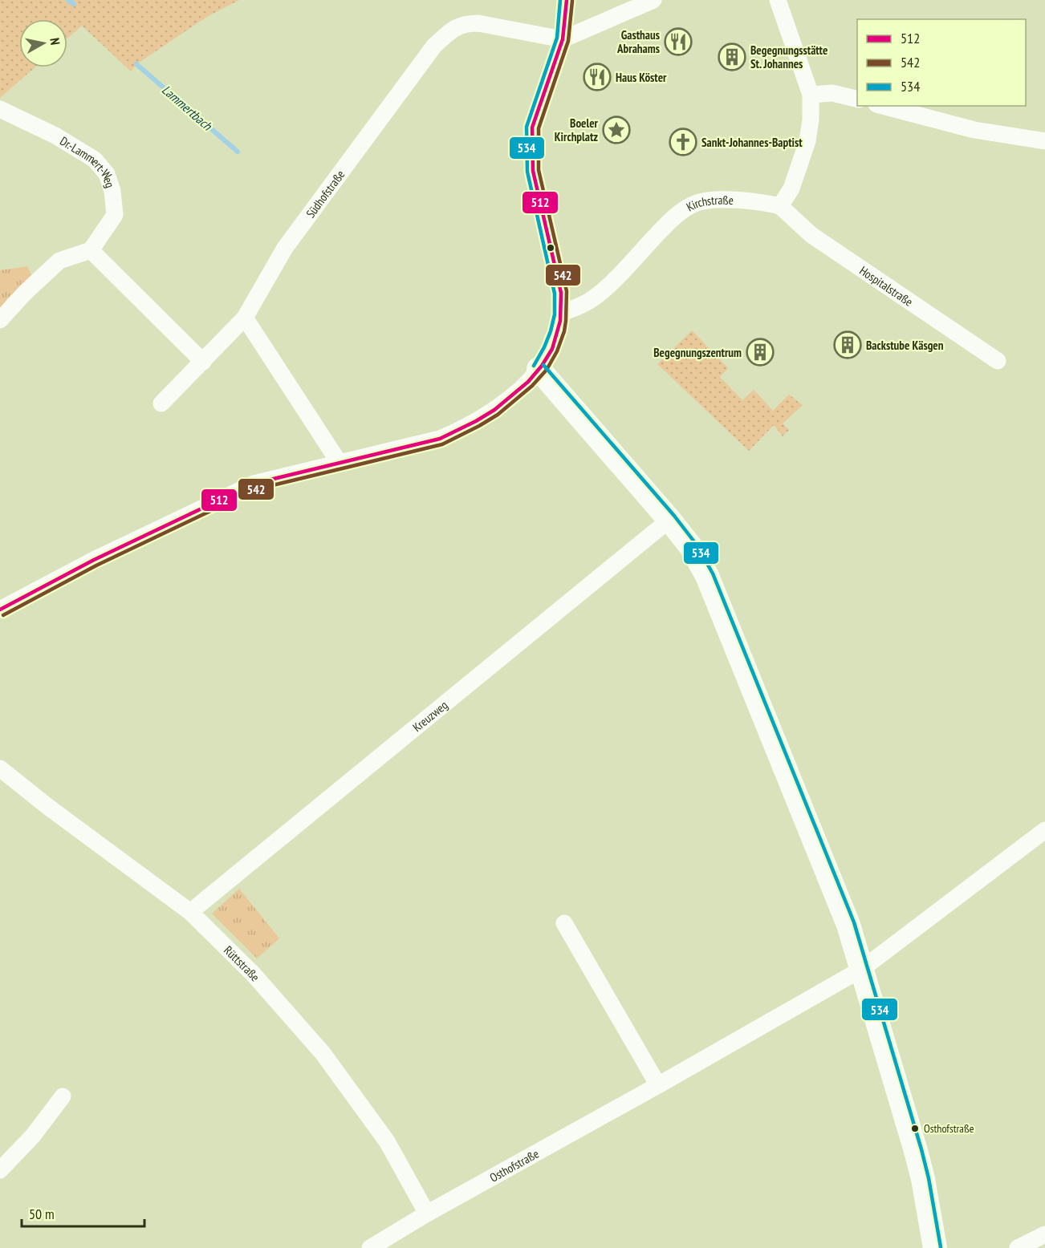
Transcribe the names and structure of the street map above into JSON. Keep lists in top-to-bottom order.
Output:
{
  "streets": {
    "street": [
      "Dr.-Lammert-Weg",
      "Südhofstraße",
      "Kirchstraße",
      "Hospitalstraße",
      "Kreuzweg",
      "Rüttstraße",
      "Osthofstraße"
    ]
  },
  "crossings": [
    ["Kirchstraße", "Hospitalstraße"],
    ["Kreuzweg", "Rüttstraße"],
    ["Rüttstraße", "Osthofstraße"]
  ],
  "water": ["Lammertbach"],
  "places": {
    "restaurant": ["Gasthaus Abrahams", "Haus Köster"],
    "building": ["Begegnungsstätte St. Johannes", "Backstube Käsgen", "Begegnungszentrum"],
    "place": ["Boeler Kirchplatz"],
    "church": ["Sankt-Johannes-Baptist"],
    "other": ["Osthofstraße"]
  },
  "lines": ["transit line 512", "transit line 534", "transit line 542"],
  "legend": ["512", "542", "534"],
  "scale_bar": "50 m",
  "north": "right"
}
